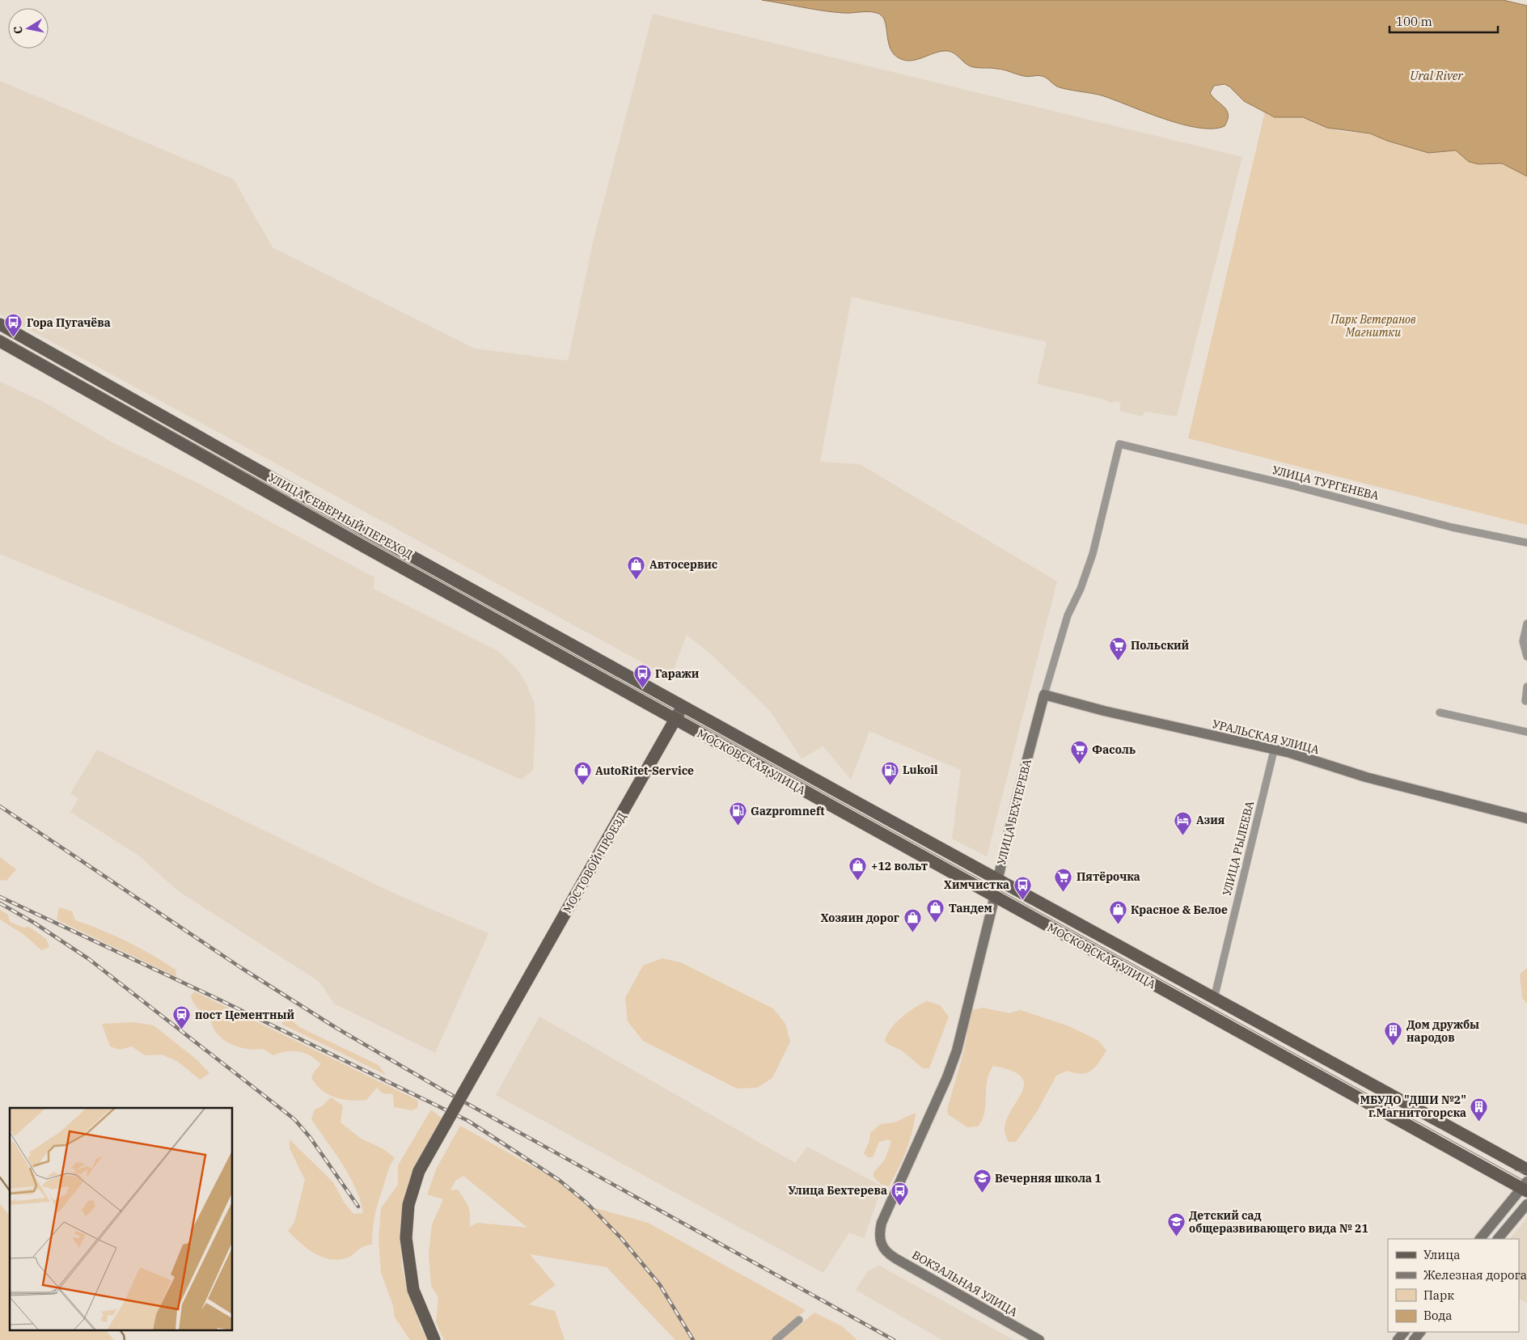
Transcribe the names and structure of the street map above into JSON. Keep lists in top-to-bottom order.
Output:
{
  "streets": {
    "main road": [
      "УЛИЦА СЕВЕРНЫЙ ПЕРЕХОД",
      "МОСКОВСКАЯ УЛИЦА",
      "УЛИЦА БЕХТЕРЕВА",
      "МОСТОВОЙ ПРОЕЗД"
    ],
    "street": [
      "УЛИЦА ТУРГЕНЕВА",
      "УРАЛЬСКАЯ УЛИЦА",
      "УЛИЦА РЫЛЕЕВА",
      "ВОКЗАЛЬНАЯ УЛИЦА"
    ]
  },
  "crossings": [
    ["УЛИЦА ТУРГЕНЕВА", "УЛИЦА БЕХТЕРЕВА"],
    ["УЛИЦА СЕВЕРНЫЙ ПЕРЕХОД", "МОСКОВСКАЯ УЛИЦА"],
    ["УЛИЦА СЕВЕРНЫЙ ПЕРЕХОД", "МОСТОВОЙ ПРОЕЗД"],
    ["УРАЛЬСКАЯ УЛИЦА", "УЛИЦА БЕХТЕРЕВА"],
    ["УРАЛЬСКАЯ УЛИЦА", "УЛИЦА РЫЛЕЕВА"],
    ["МОСКОВСКАЯ УЛИЦА", "УЛИЦА БЕХТЕРЕВА"],
    ["МОСКОВСКАЯ УЛИЦА", "УЛИЦА РЫЛЕЕВА"],
    ["МОСКОВСКАЯ УЛИЦА", "МОСТОВОЙ ПРОЕЗД"],
    ["УЛИЦА БЕХТЕРЕВА", "ВОКЗАЛЬНАЯ УЛИЦА"]
  ],
  "water": ["Ural River"],
  "parks": ["Парк Ветеранов Магнитки"],
  "places": {
    "bus stop": [
      "Гора Пугачёва",
      "Гаражи",
      "Химчистка",
      "Улица Бехтерева"
    ],
    "shop": [
      "Автосервис",
      "AutoRitet-Service",
      "+12 вольт",
      "Тандем",
      "Красное & Белое",
      "Хозяин дорог"
    ],
    "supermarket": ["Польский", "Фасоль", "Пятёрочка"],
    "fuel station": ["Lukoil", "Gazpromneft"],
    "hotel": ["Азия"],
    "station": ["пост Цементный"],
    "building": ["Дом дружбы народов", "МБУДО \"ДШИ №2\" г.Магнитогорска"],
    "school or university": ["Вечерняя школа 1", "Детский сад общеразвивающего вида № 21"]
  },
  "legend": [
    "Улица",
    "Железная дорога",
    "Парк",
    "Вода"
  ],
  "scale_bar": "100 m",
  "north": "left"
}
